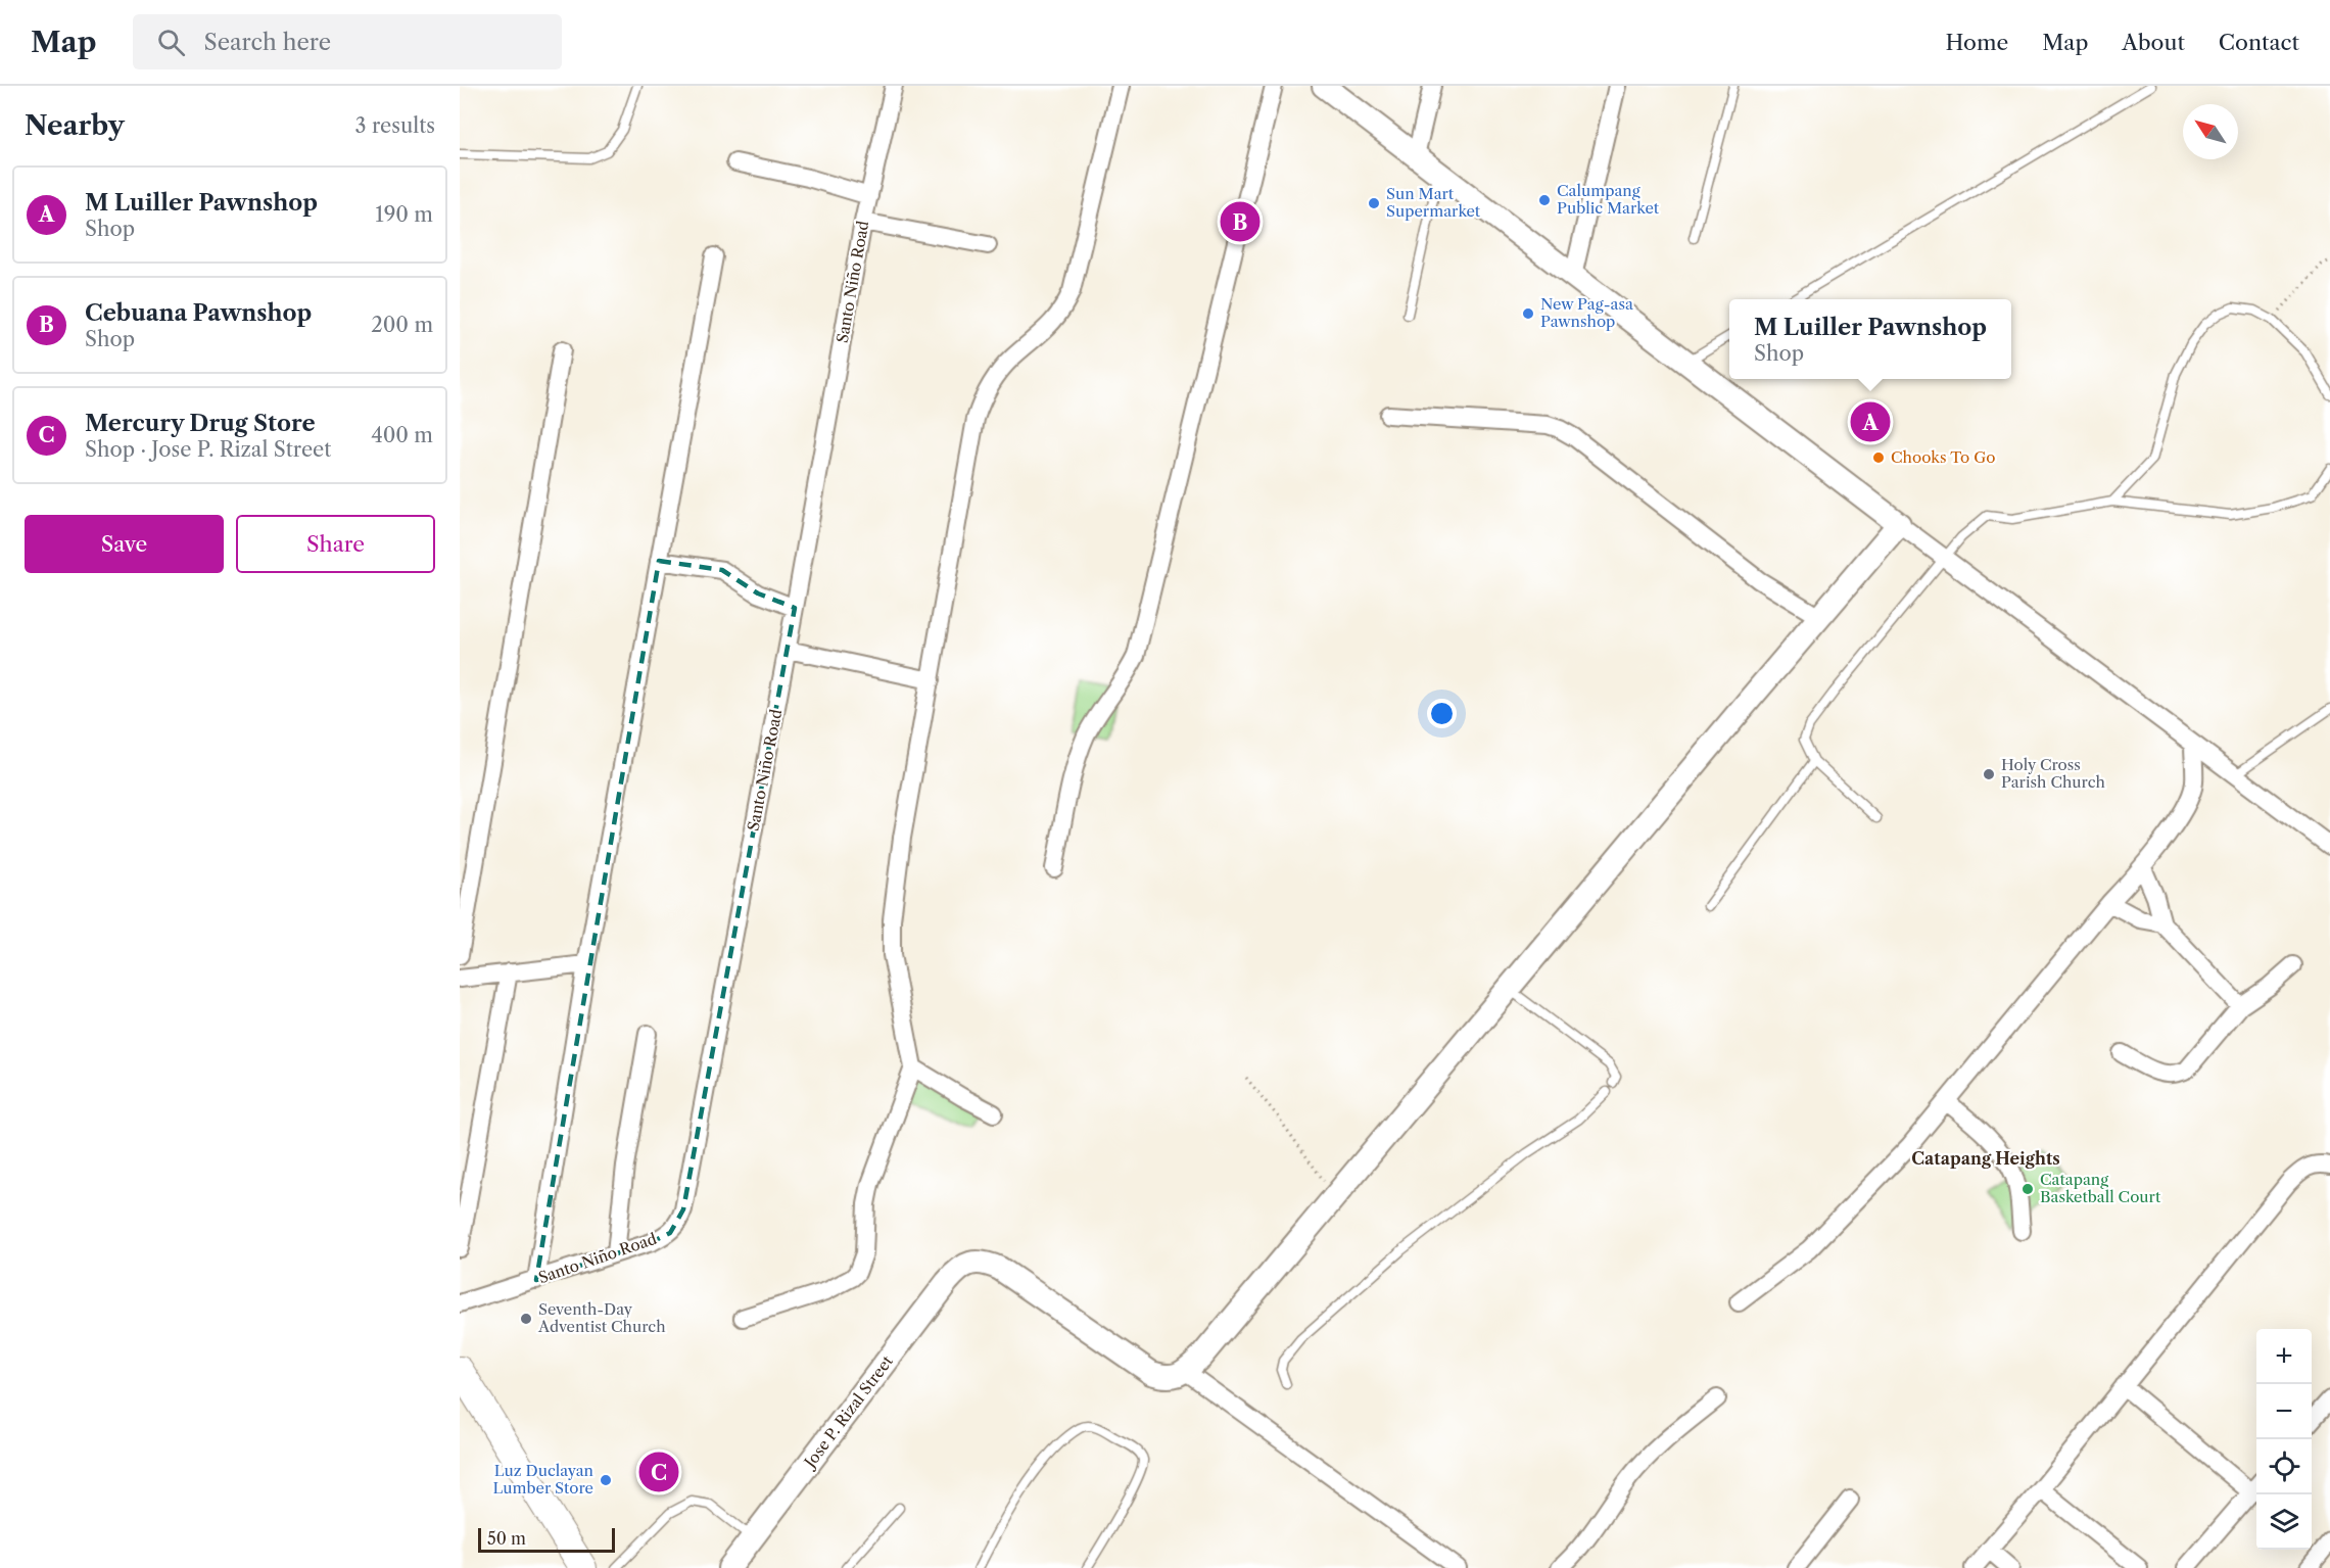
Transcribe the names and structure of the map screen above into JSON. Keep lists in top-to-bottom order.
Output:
{
  "streets": {
    "street": ["Santo Niño Road", "Jose P. Rizal Street"]
  },
  "districts": ["Catapang Heights"],
  "places": [
    "Calumpang Public Market",
    "Sun Mart Supermarket",
    "New Pag-asa Pawnshop",
    "Chooks To Go",
    "Holy Cross Parish Church",
    "Catapang Basketball Court",
    "Seventh-Day Adventist Church",
    "Luz Duclayan Lumber Store"
  ],
  "scale_bar": "50 m",
  "north": "top left",
  "page": {
    "header": "Map",
    "search": "Search here",
    "nav": [
      "Home",
      "Map",
      "About",
      "Contact"
    ],
    "heading": ["Nearby", "3 results"],
    "list": [
      {
        "mark": "A",
        "name": "M Luiller Pawnshop",
        "note": "Shop",
        "value": "190 m"
      },
      {
        "mark": "B",
        "name": "Cebuana Pawnshop",
        "note": "Shop",
        "value": "200 m"
      },
      {
        "mark": "C",
        "name": "Mercury Drug Store",
        "note": "Shop · Jose P. Rizal Street",
        "value": "400 m"
      }
    ],
    "pins": ["B", "A", "C"],
    "popup": ["M Luiller Pawnshop", "Shop"],
    "buttons": ["Save", "Share"],
    "map_buttons": ["+", "−"],
    "scale": "50 m"
  }
}
